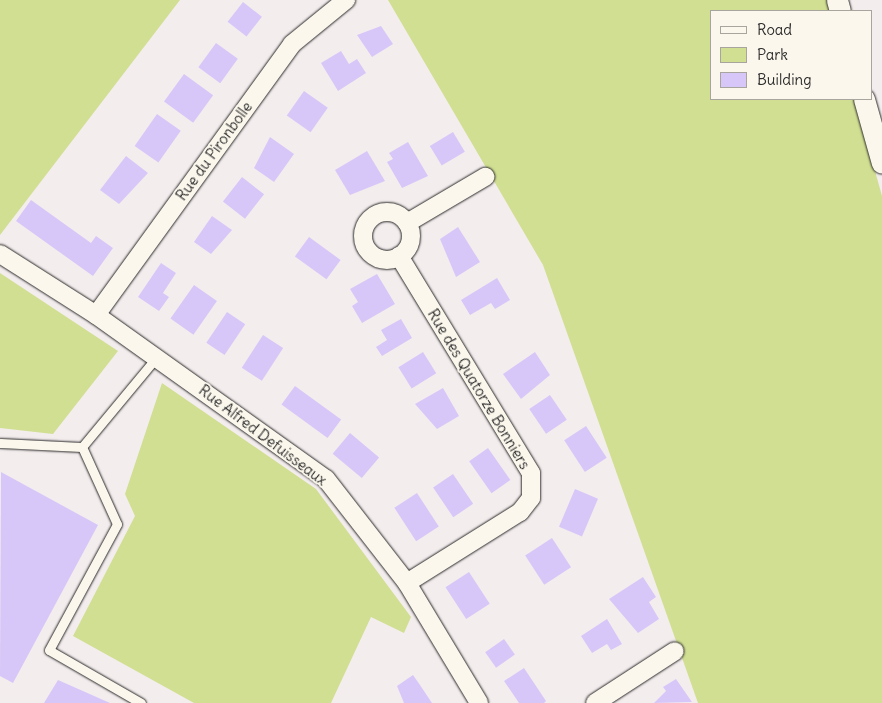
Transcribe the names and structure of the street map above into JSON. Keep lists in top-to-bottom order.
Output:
{
  "streets": {
    "street": ["Rue du Pironbolle", "Rue des Quatorze Bonniers", "Rue Alfred Defuisseaux"]
  },
  "crossings": [
    ["Rue du Pironbolle", "Rue Alfred Defuisseaux"],
    ["Rue des Quatorze Bonniers", "Rue Alfred Defuisseaux"]
  ],
  "legend": ["Road", "Park", "Building"]
}
